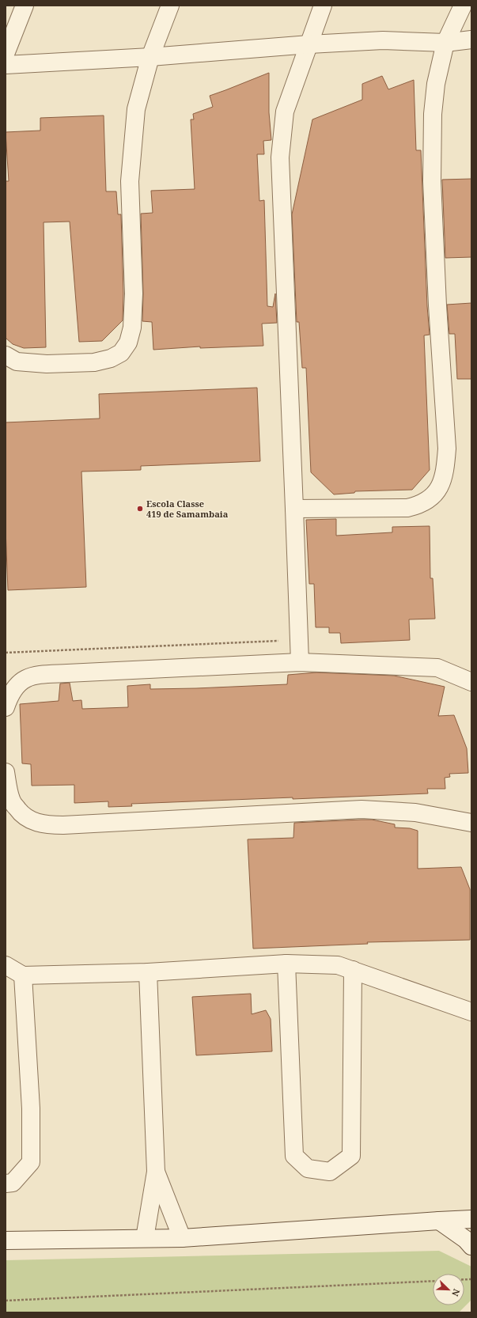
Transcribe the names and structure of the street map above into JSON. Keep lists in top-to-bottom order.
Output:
{
  "places": ["Escola Classe 419 de Samambaia"],
  "north": "bottom right"
}
